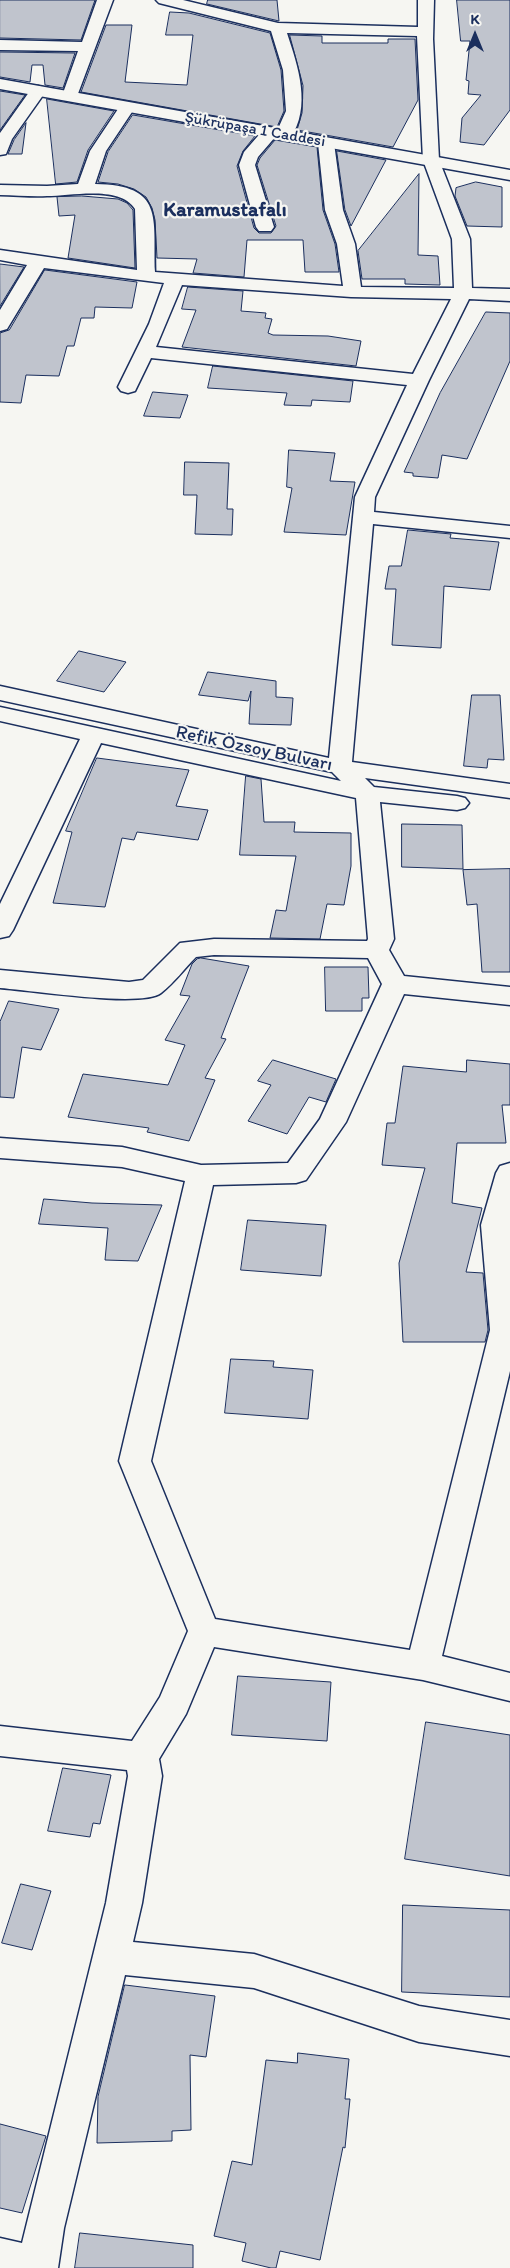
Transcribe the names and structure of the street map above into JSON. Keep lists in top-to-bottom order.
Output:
{
  "streets": {
    "street": ["Şükrüpaşa 1 Caddesi", "Refik Özsoy Bulvarı"]
  },
  "districts": ["Karamustafalı"],
  "north": "top"
}
